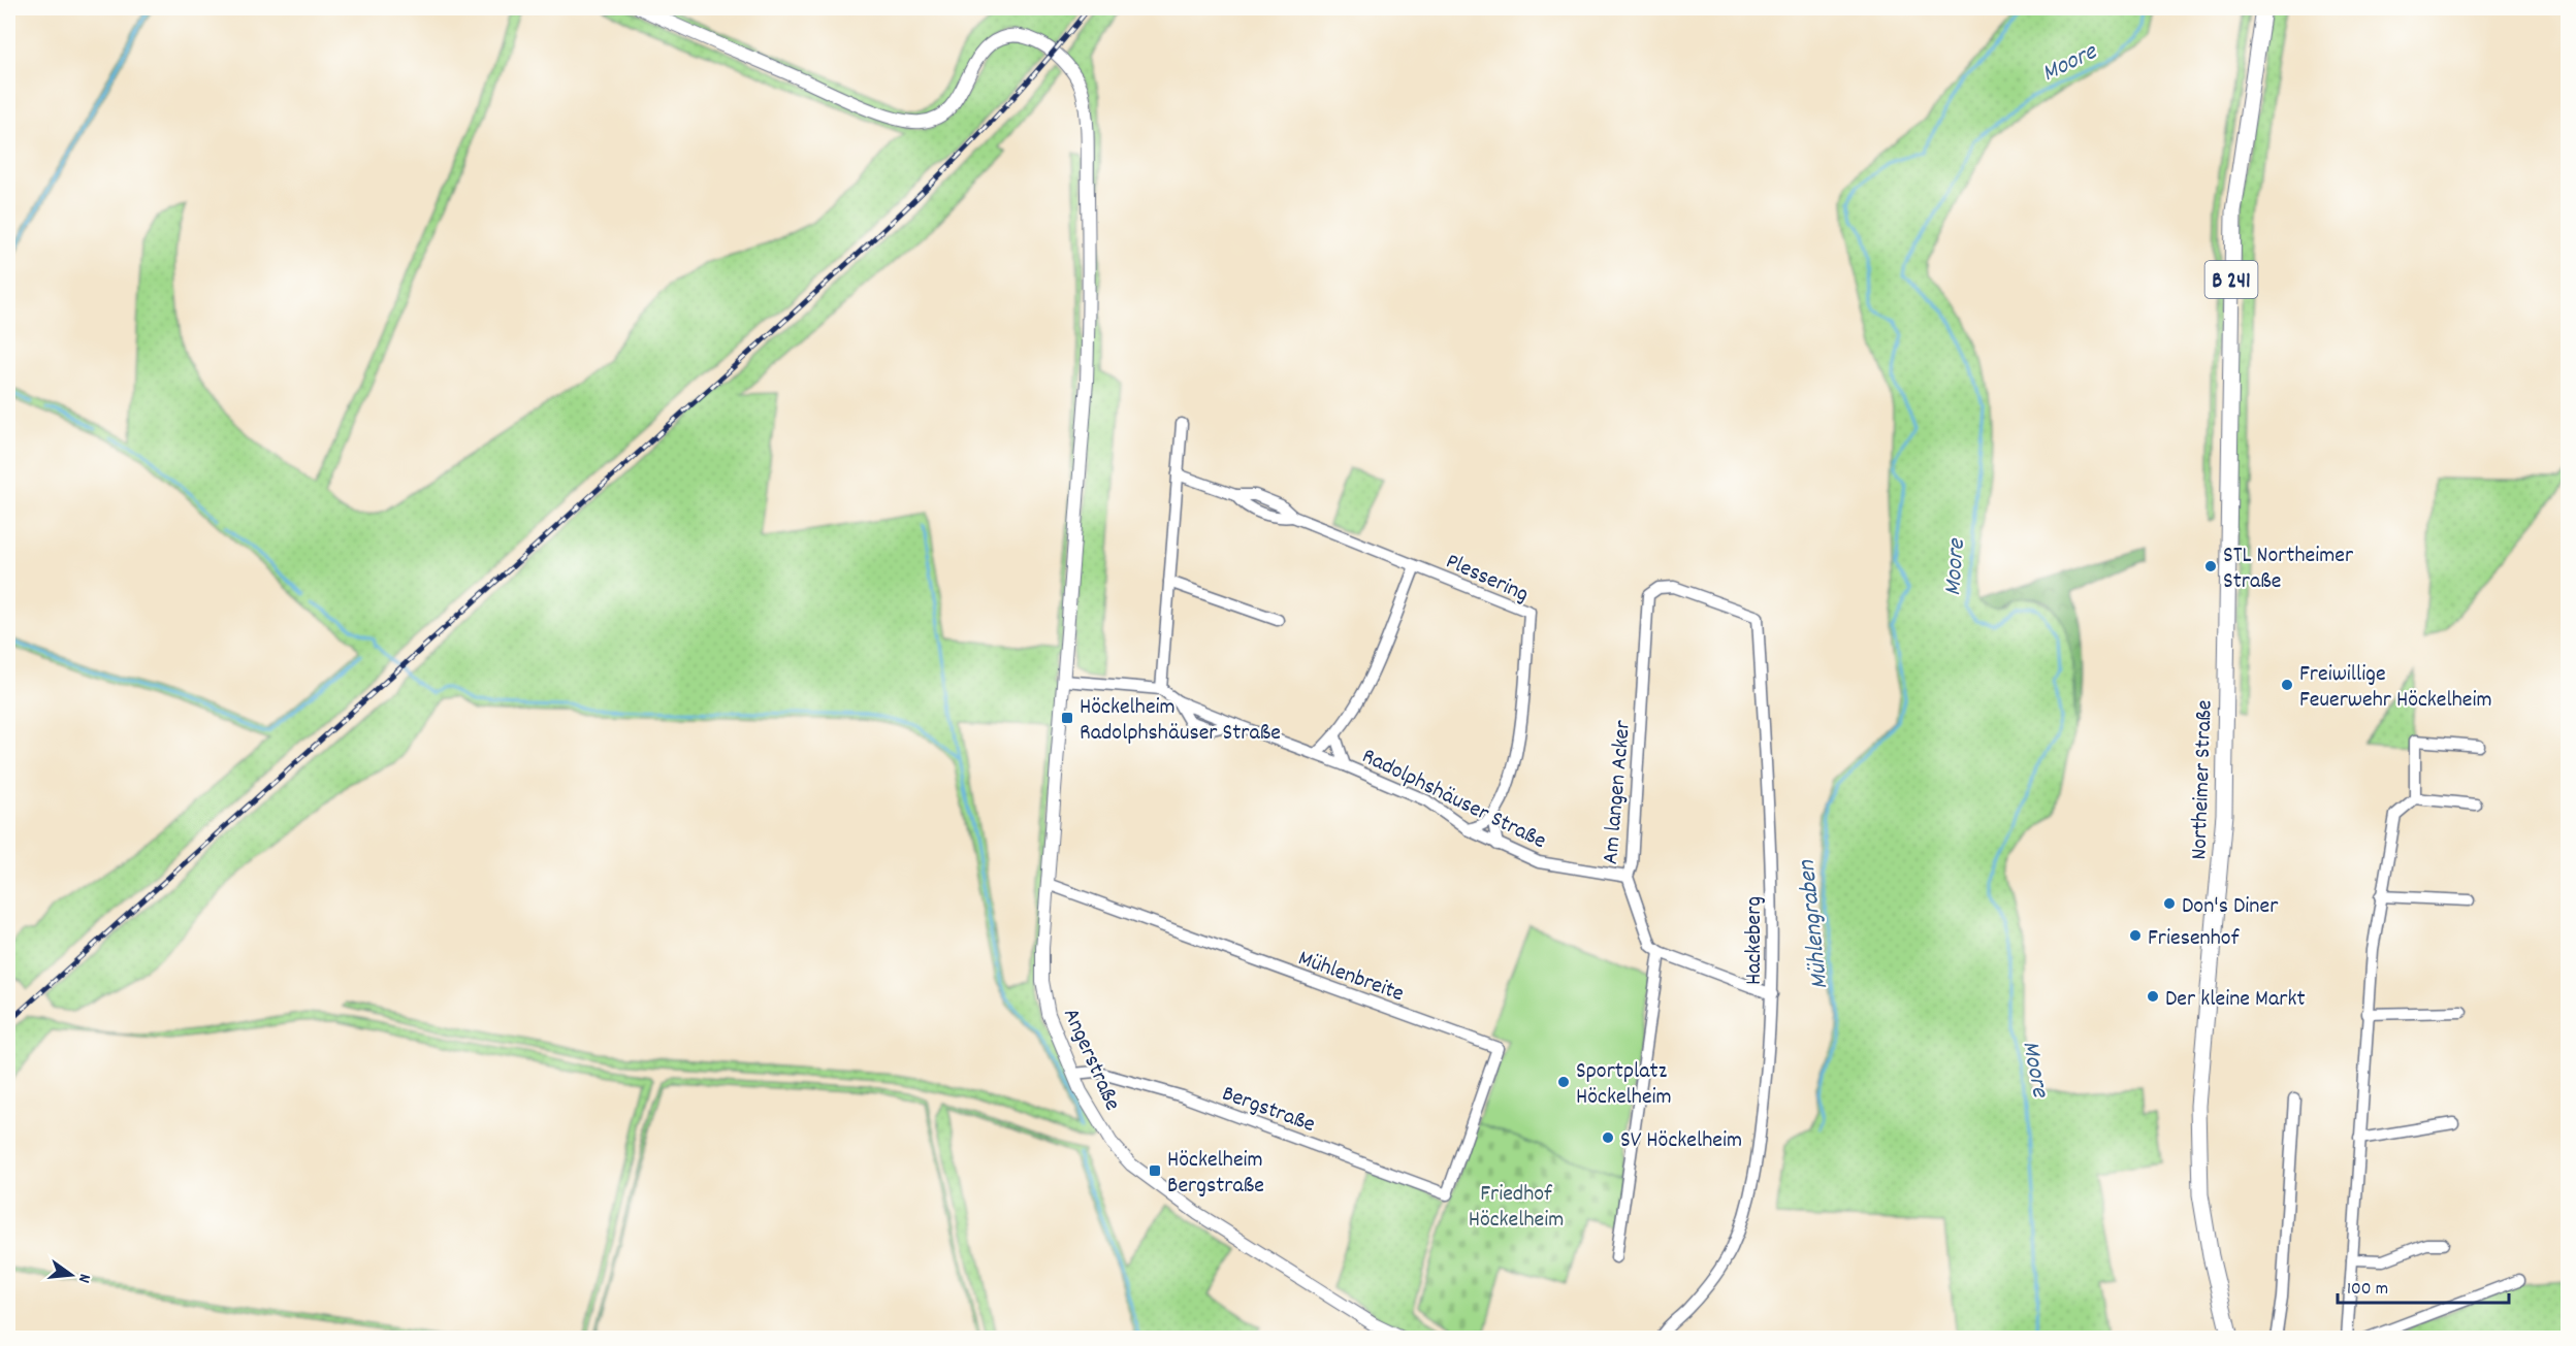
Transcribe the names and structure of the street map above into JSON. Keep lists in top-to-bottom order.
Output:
{
  "streets": {
    "main road": ["B 241", "Northeimer Straße"],
    "street": [
      "Plessering",
      "Am langen Acker",
      "Radolphshäuser Straße",
      "Hackeberg",
      "Mühlenbreite",
      "Angerstraße",
      "Bergstraße"
    ]
  },
  "crossings": [
    ["Plessering", "Radolphshäuser Straße"],
    ["Am langen Acker", "Radolphshäuser Straße"],
    ["Am langen Acker", "Hackeberg"],
    ["Mühlenbreite", "Angerstraße"],
    ["Mühlenbreite", "Bergstraße"],
    ["Angerstraße", "Bergstraße"]
  ],
  "water": ["Moore", "Mühlengraben"],
  "parks": ["Friedhof Höckelheim"],
  "places": {
    "other": [
      "STL Northeimer Straße",
      "Freiwillige Feuerwehr Höckelheim",
      "Don's Diner",
      "Friesenhof",
      "Der kleine Markt",
      "Sportplatz Höckelheim",
      "SV Höckelheim"
    ],
    "transit": ["Höckelheim Radolphshäuser Straße", "Höckelheim Bergstraße"]
  },
  "scale_bar": "100 m",
  "north": "right"
}
